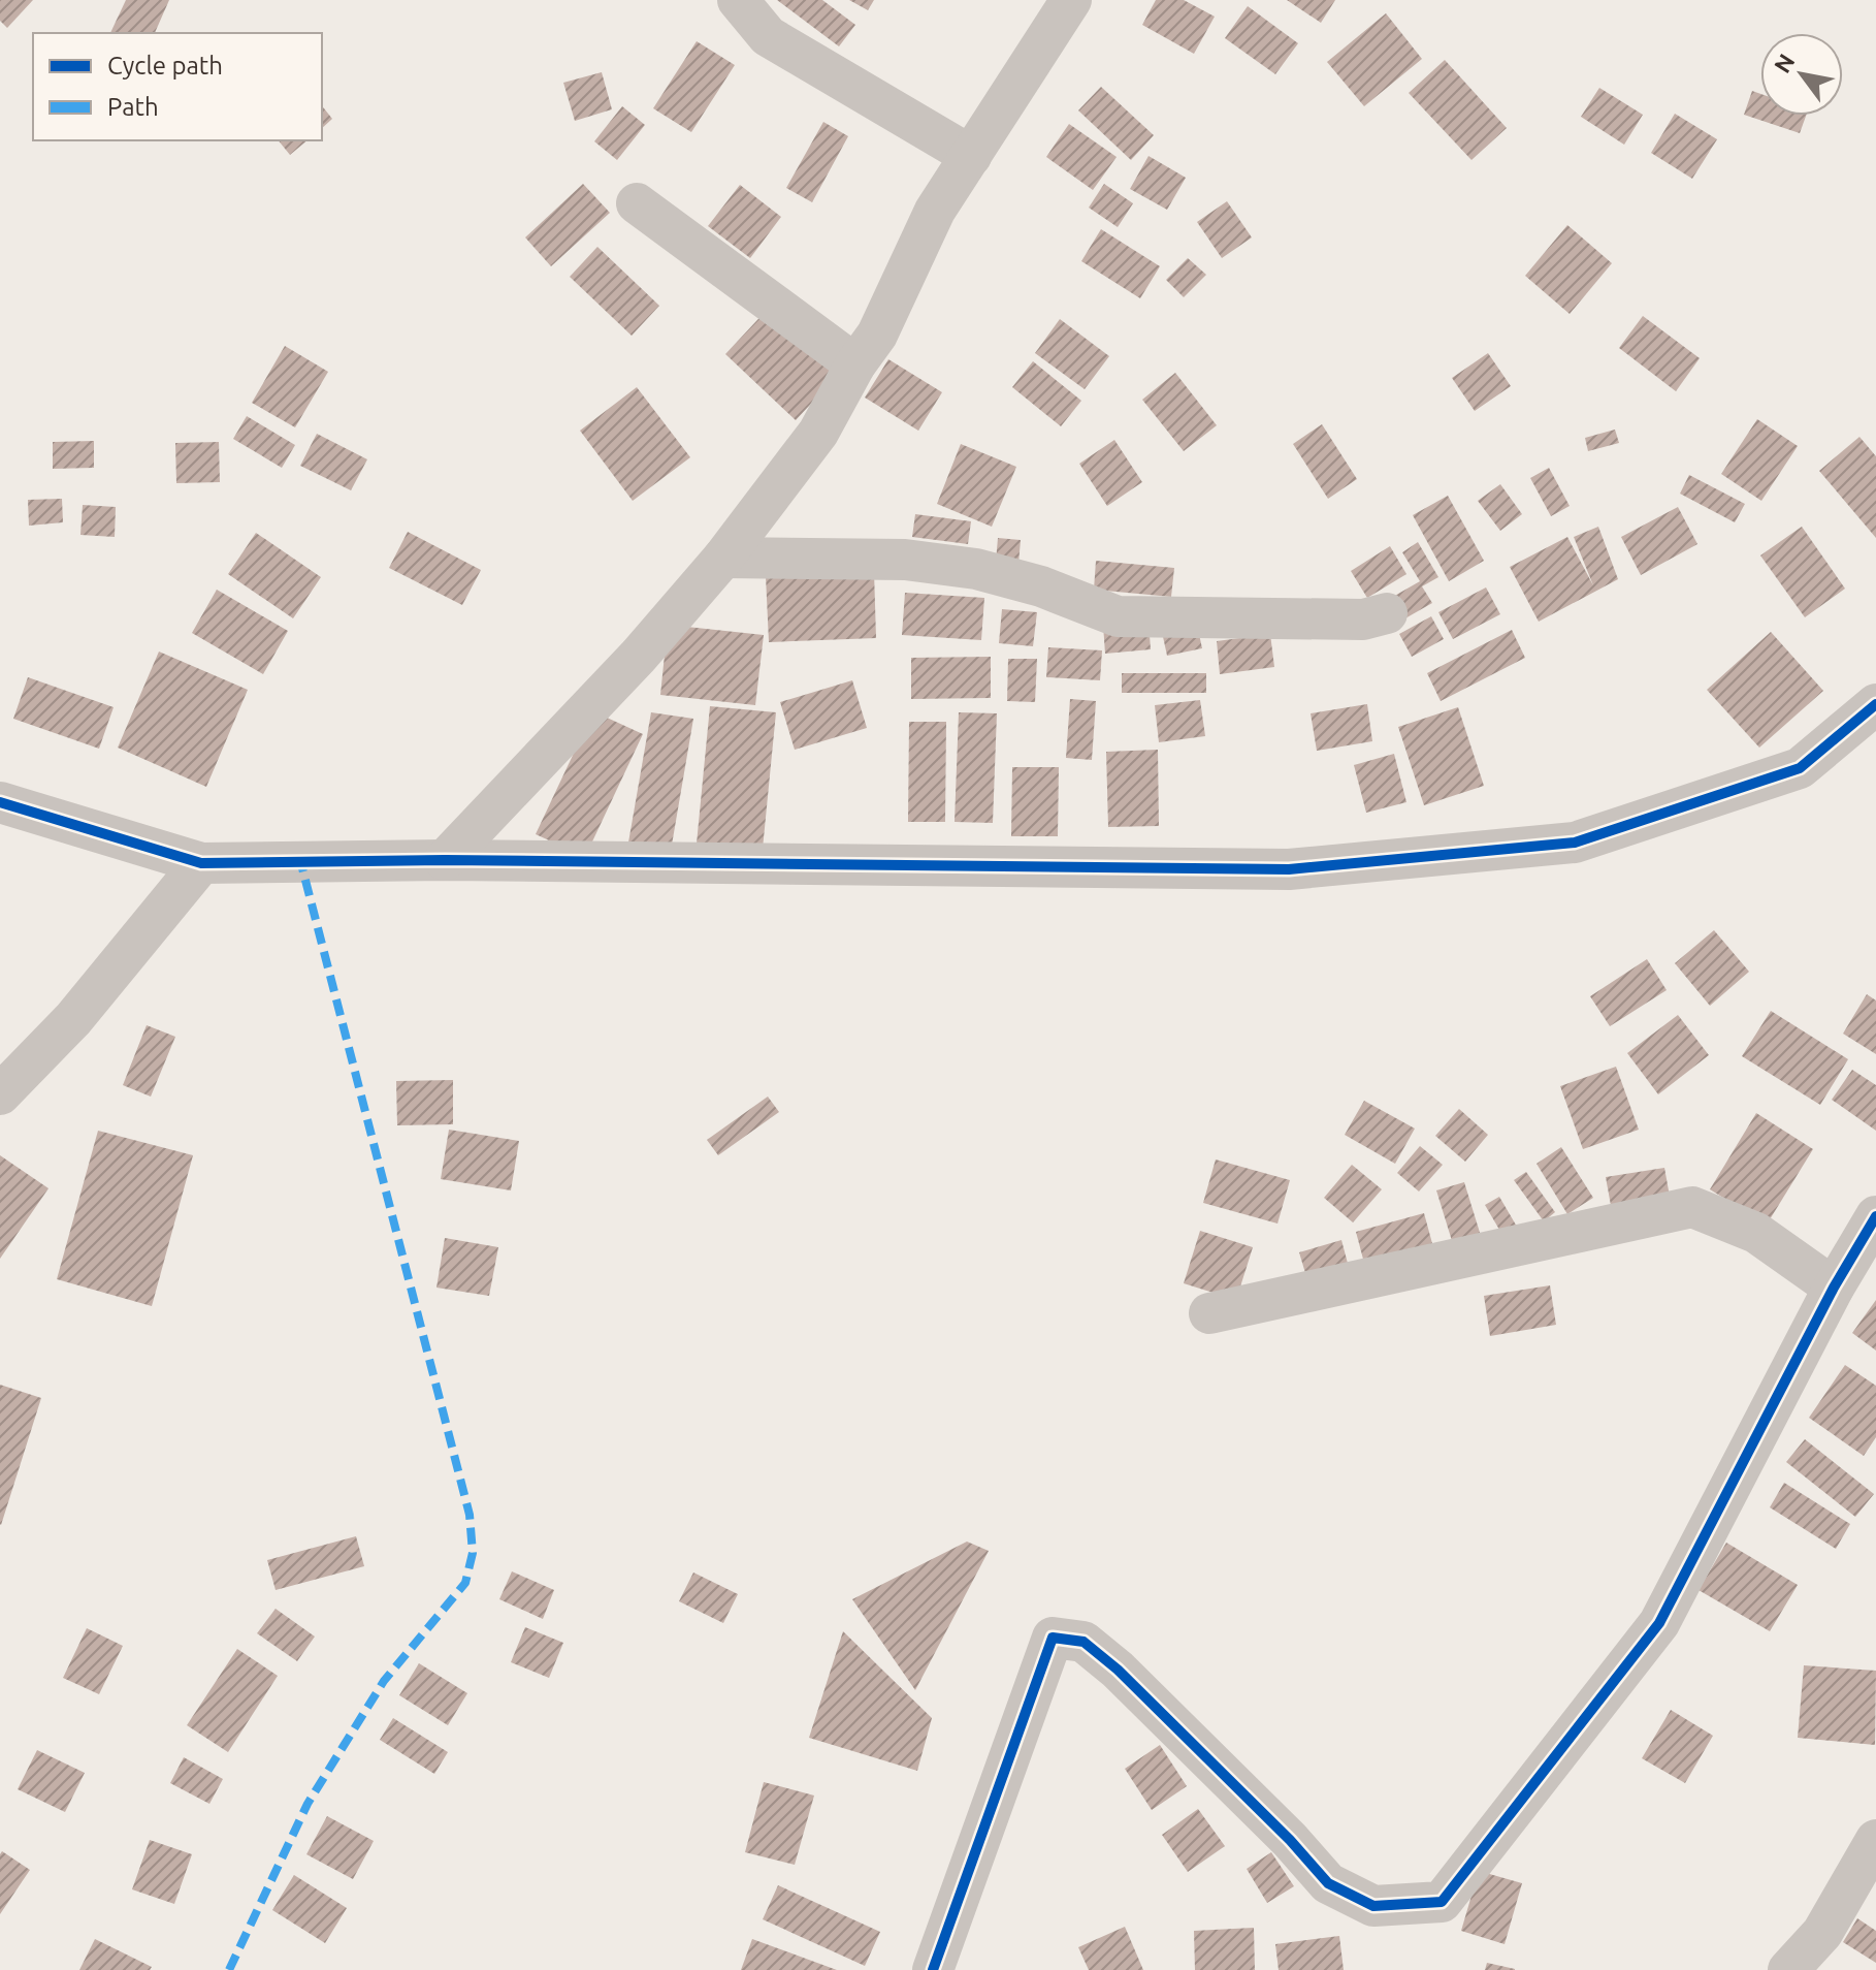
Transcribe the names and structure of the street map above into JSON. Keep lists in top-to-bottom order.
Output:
{
  "legend": ["Cycle path", "Path"],
  "north": "top left"
}
